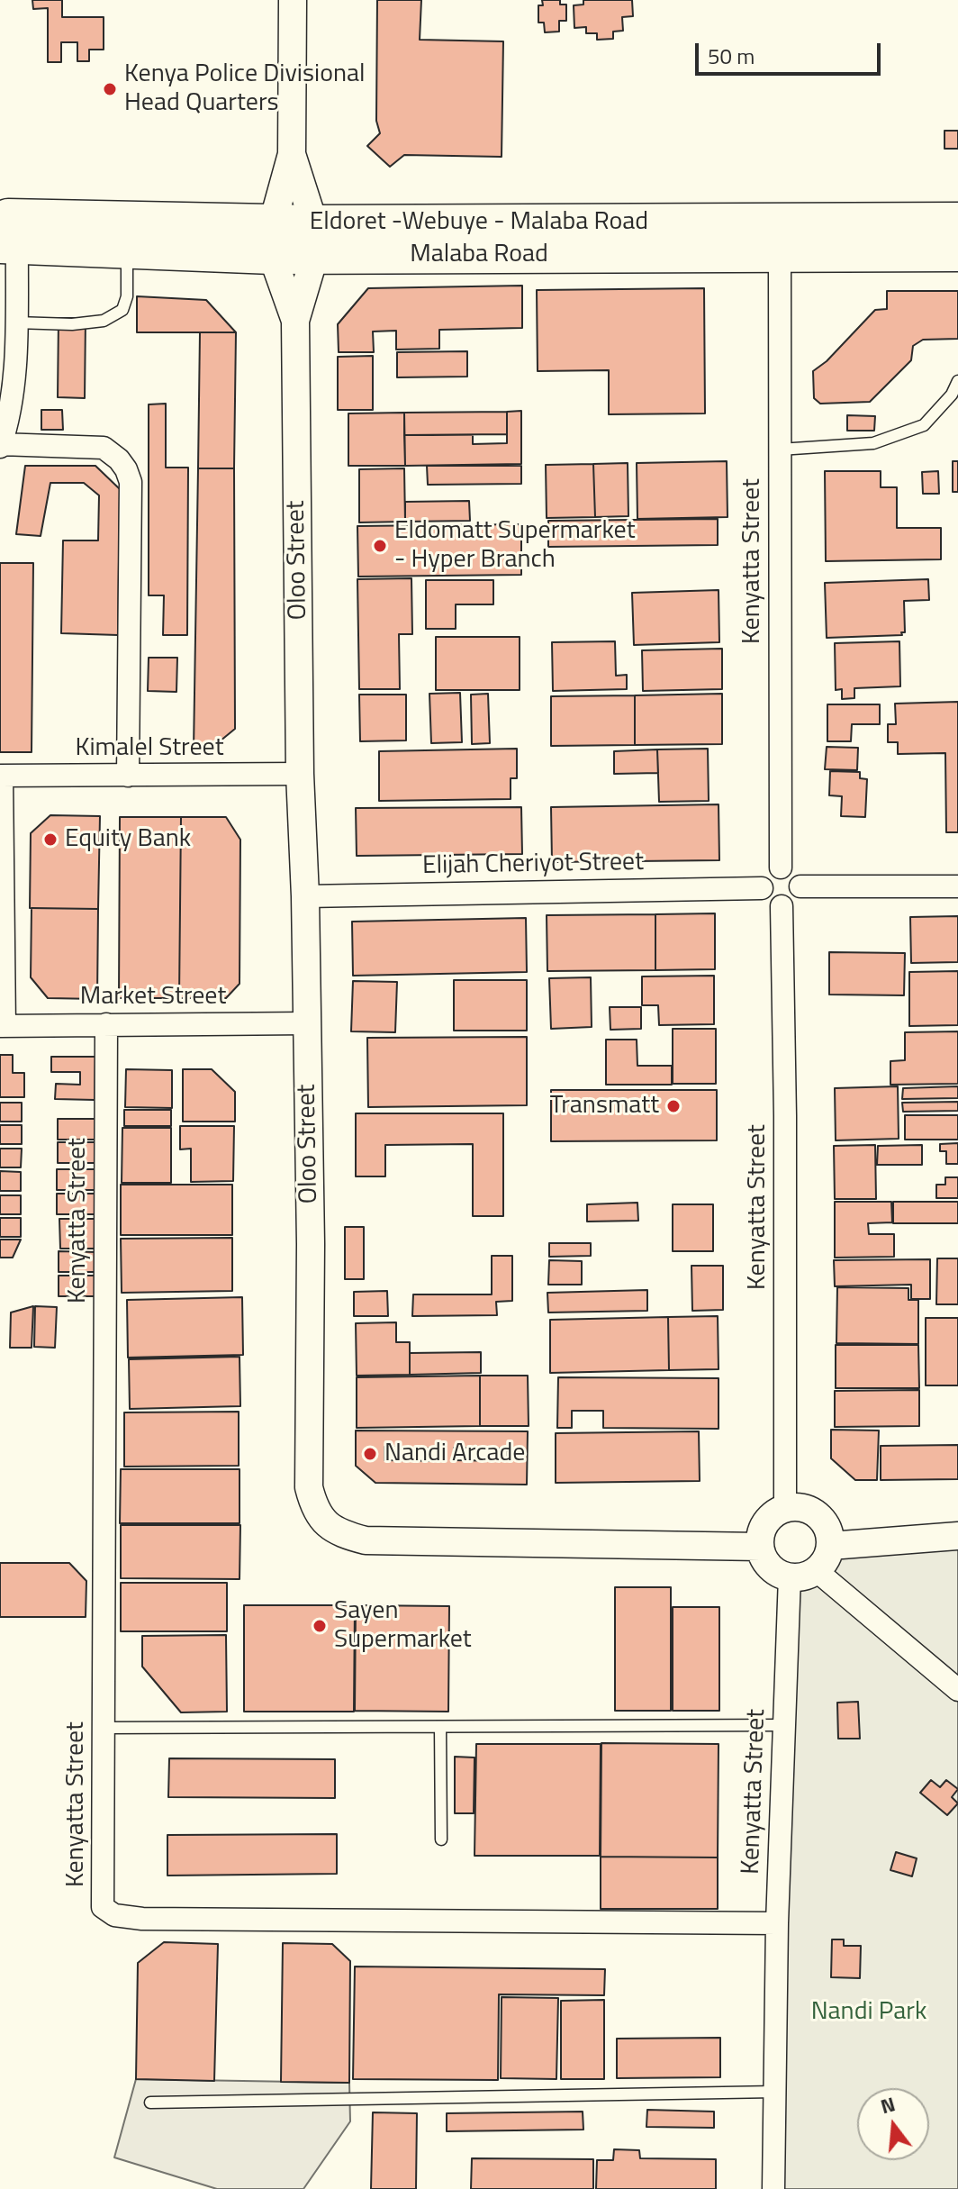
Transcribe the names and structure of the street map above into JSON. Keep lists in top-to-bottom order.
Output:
{
  "streets": {
    "highway": ["Eldoret -Webuye - Malaba Road", "Malaba Road"],
    "street": [
      "Oloo Street",
      "Kenyatta Street",
      "Kimalel Street",
      "Elijah Cheriyot Street",
      "Market Street"
    ]
  },
  "crossings": [
    ["Eldoret -Webuye - Malaba Road", "Malaba Road"],
    ["Eldoret -Webuye - Malaba Road", "Oloo Street"],
    ["Malaba Road", "Oloo Street"],
    ["Malaba Road", "Kenyatta Street"],
    ["Oloo Street", "Kenyatta Street"],
    ["Oloo Street", "Kimalel Street"],
    ["Oloo Street", "Elijah Cheriyot Street"],
    ["Oloo Street", "Market Street"],
    ["Kenyatta Street", "Elijah Cheriyot Street"],
    ["Kenyatta Street", "Market Street"]
  ],
  "parks": ["Nandi Park"],
  "places": [
    "Kenya Police Divisional Head Quarters",
    "Eldomatt Supermarket - Hyper Branch",
    "Equity Bank",
    "Transmatt",
    "Nandi Arcade",
    "Sayen Supermarket"
  ],
  "scale_bar": "50 m",
  "north": "top"
}
